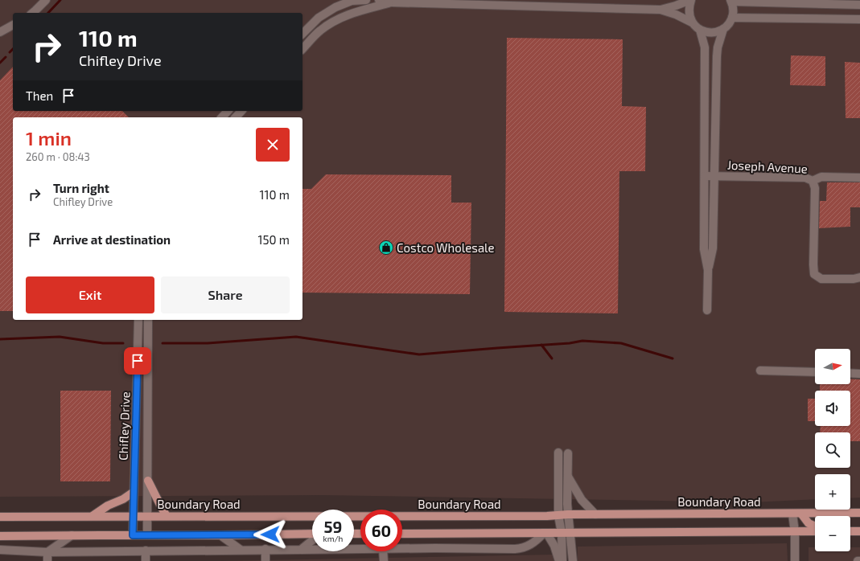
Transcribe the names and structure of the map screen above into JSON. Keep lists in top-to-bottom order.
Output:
{
  "streets": {
    "main road": ["Boundary Road"],
    "street": ["Joseph Avenue", "Chifley Drive"]
  },
  "crossings": [
    ["Chifley Drive", "Boundary Road"]
  ],
  "places": {
    "shop": ["Costco Wholesale"]
  },
  "north": "right",
  "page": {
    "turn": ["110 m", "Chifley Drive"],
    "then": "Then",
    "heading": ["1 min", "260 m · 08:43"],
    "list": [
      {
        "name": "Turn right",
        "note": "Chifley Drive",
        "value": "110 m"
      },
      {
        "name": "Arrive at destination",
        "value": "150 m"
      }
    ],
    "buttons": ["Exit", "Share"],
    "map_buttons": ["+", "−"],
    "speed": "59 km/h",
    "limit": "60"
  }
}
